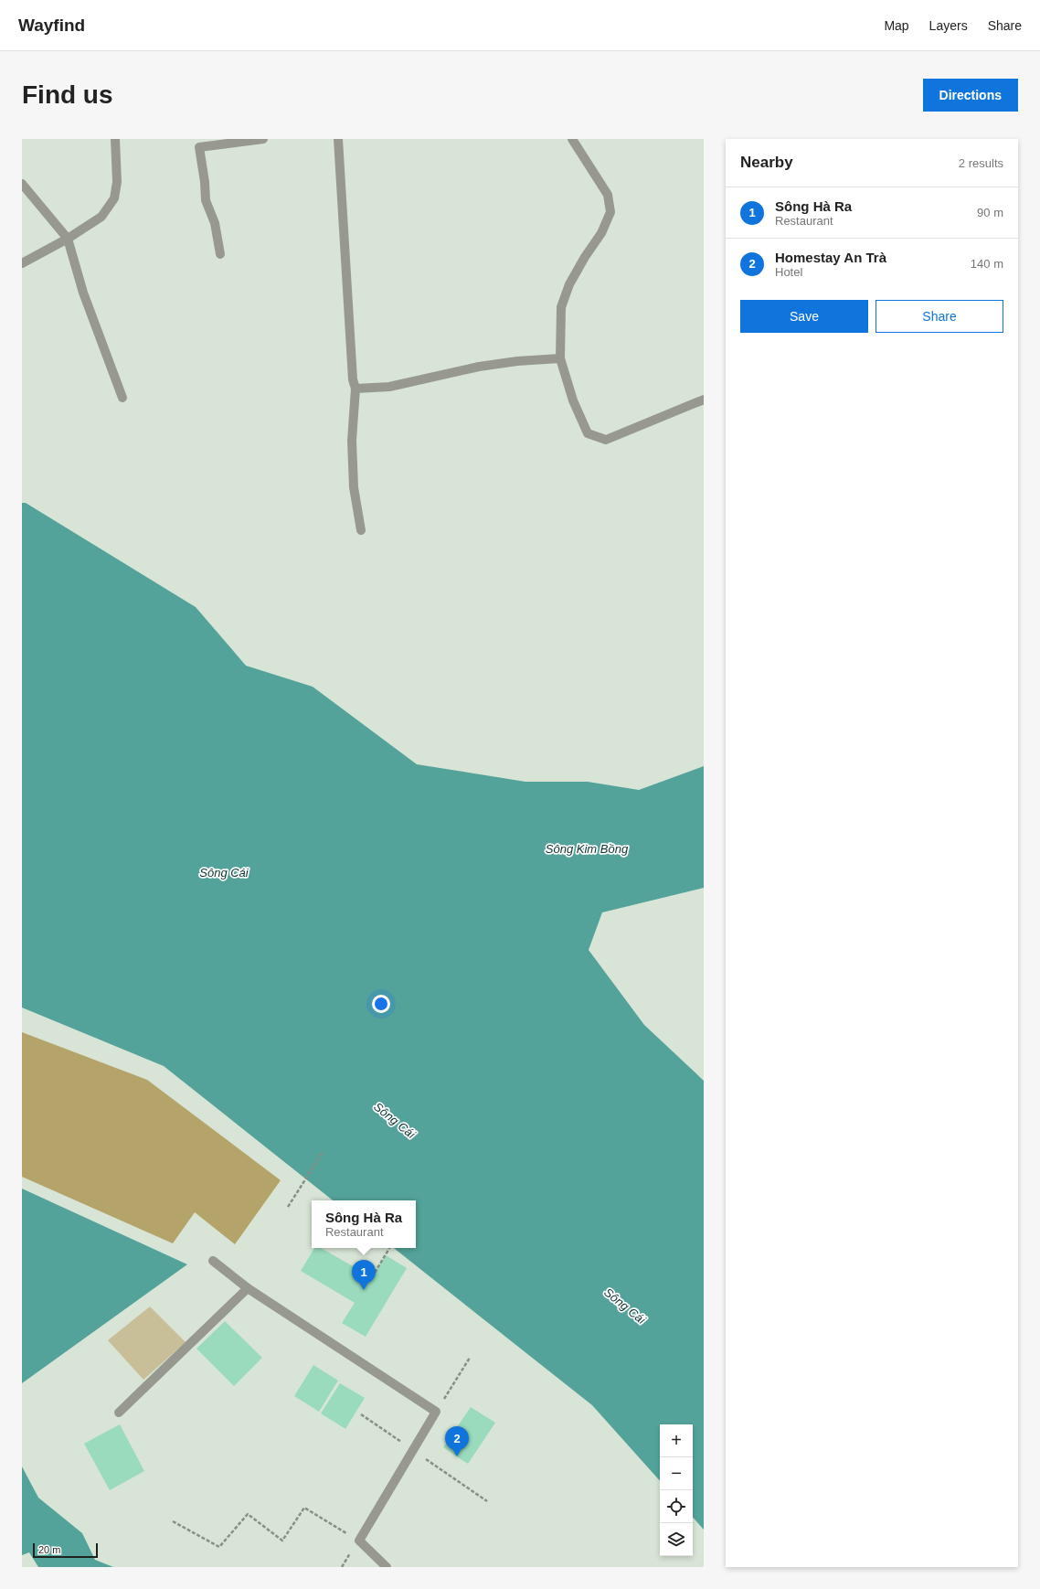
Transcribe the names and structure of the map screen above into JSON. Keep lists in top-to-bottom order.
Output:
{
  "water": ["Sông Kim Bồng", "Sông Cái"],
  "scale_bar": "20 m",
  "page": {
    "header": "Wayfind",
    "nav": ["Map", "Layers", "Share"],
    "buttons": [
      "Directions",
      ["Save", "Share"]
    ],
    "title": "Find us",
    "heading": ["Nearby", "2 results"],
    "list": [
      {
        "mark": "1",
        "name": "Sông Hà Ra",
        "note": "Restaurant",
        "value": "90 m"
      },
      {
        "mark": "2",
        "name": "Homestay An Trà",
        "note": "Hotel",
        "value": "140 m"
      }
    ],
    "popup": ["Sông Hà Ra", "Restaurant"],
    "pins": ["1", "2"],
    "map_buttons": ["+", "−"],
    "scale": "20 m"
  }
}
